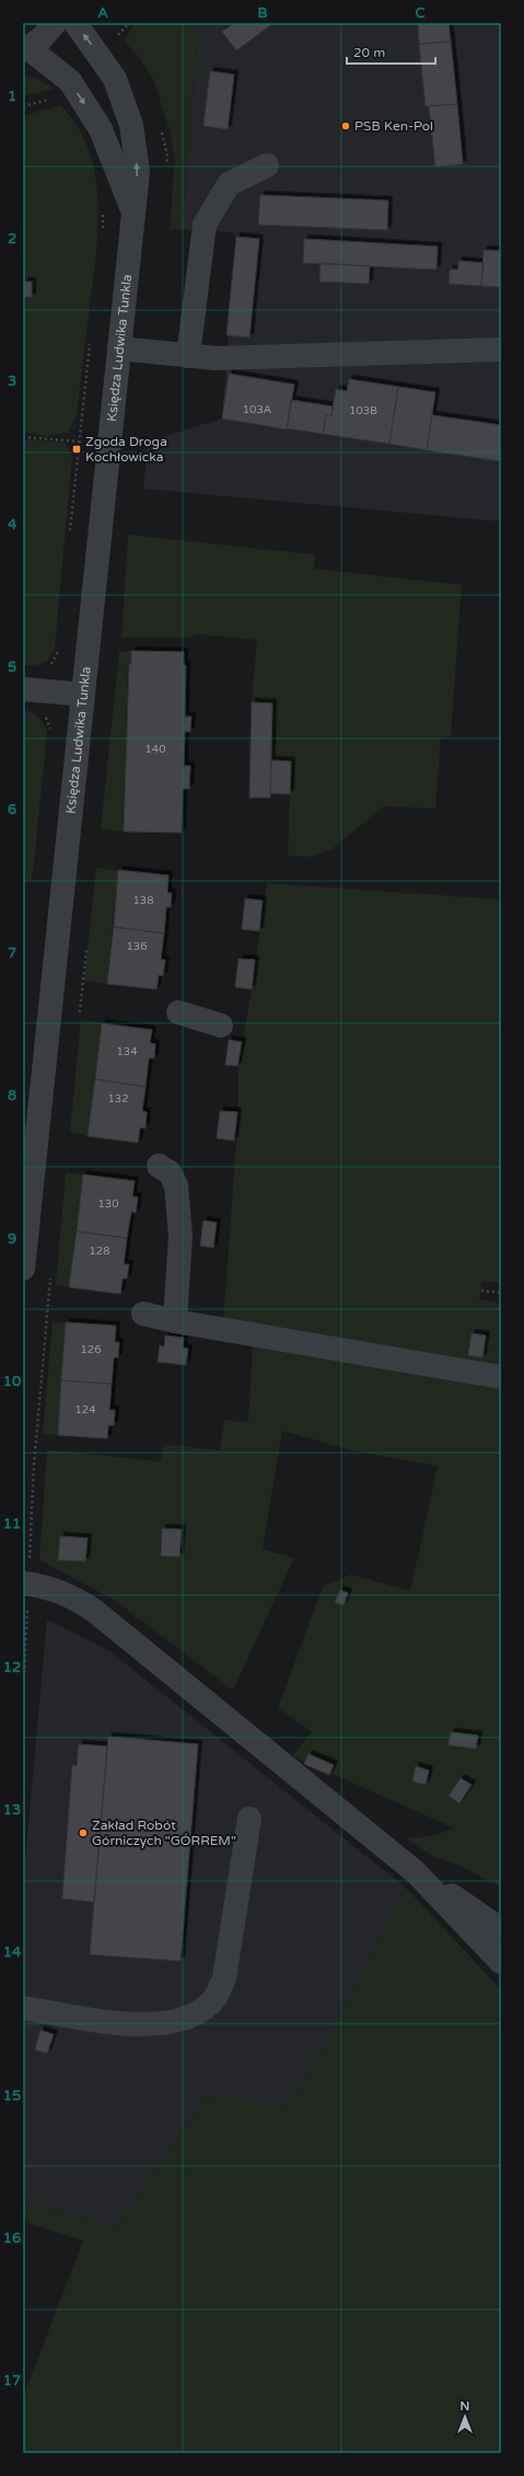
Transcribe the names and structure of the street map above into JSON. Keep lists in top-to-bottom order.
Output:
{
  "streets": {
    "street": ["Księdza Ludwika Tunkla"]
  },
  "places": {
    "other": ["PSB Ken-Pol", "Zakład Robót Górniczych \"GÓRREM\""],
    "transit": ["Zgoda Droga Kochłowicka"]
  },
  "house_numbers": [
    "103A",
    "103B",
    "140",
    "138",
    "136",
    "134",
    "132",
    "130",
    "128",
    "126",
    "124"
  ],
  "scale_bar": "20 m",
  "north": "top",
  "grid": {
    "columns": ["A", "B", "C"],
    "rows": [
      "1",
      "2",
      "3",
      "4",
      "5",
      "6",
      "7",
      "8",
      "9",
      "10",
      "11",
      "12",
      "13",
      "14",
      "15",
      "16",
      "17"
    ]
  }
}
